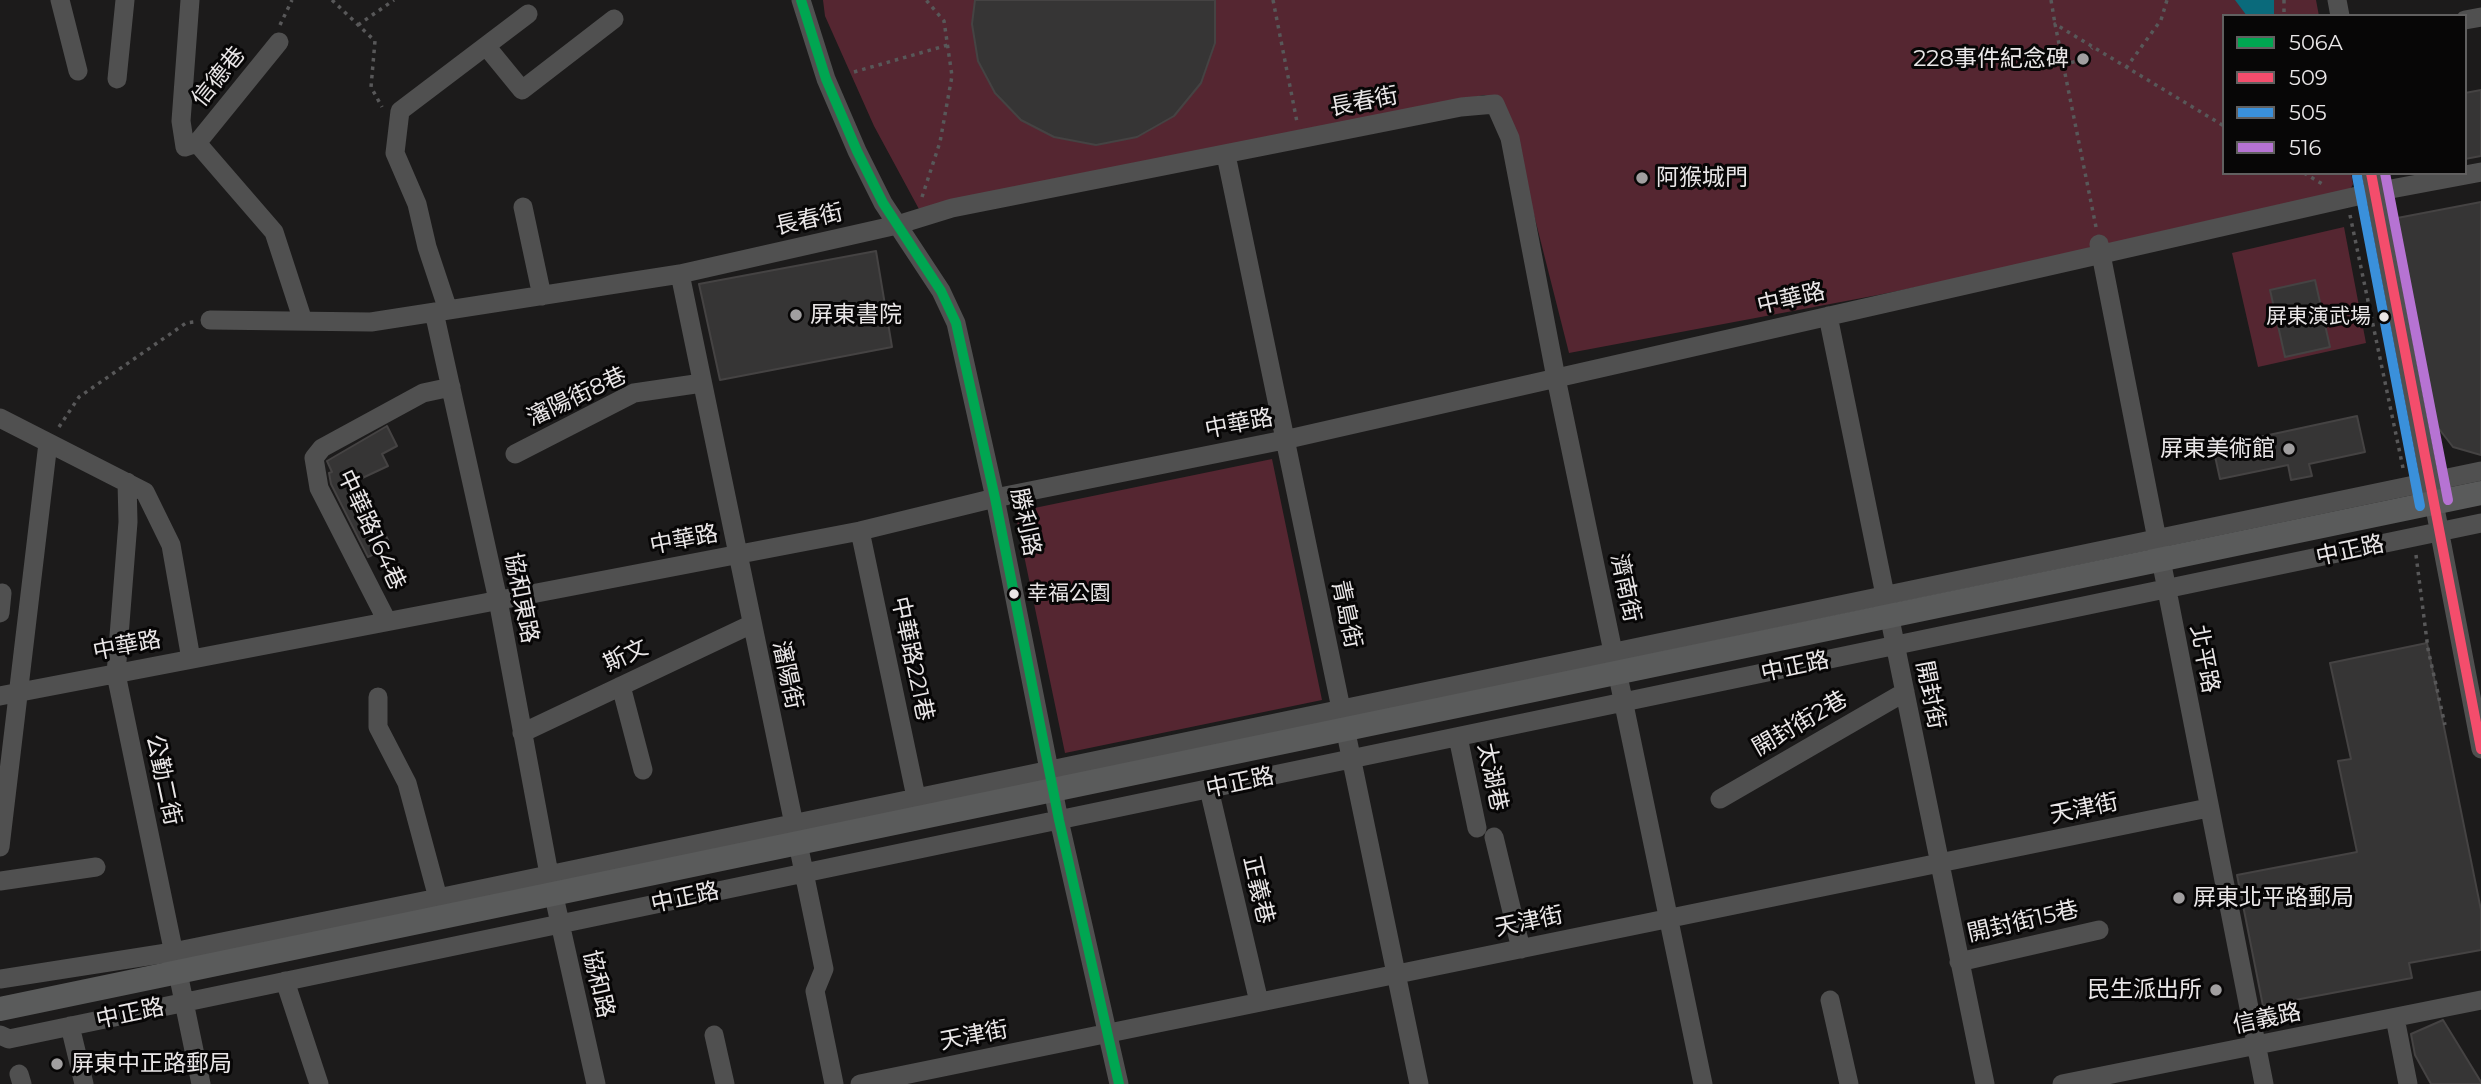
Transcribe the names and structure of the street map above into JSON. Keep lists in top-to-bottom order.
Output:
{
  "streets": {
    "main road": ["中正路"],
    "street": [
      "信德巷",
      "長春街",
      "中華路",
      "瀋陽街8巷",
      "勝利路",
      "中華路164巷",
      "濟南街",
      "協和東路",
      "青島街",
      "斯文",
      "中華路221巷",
      "北平路",
      "瀋陽街",
      "開封街",
      "開封街2巷",
      "太湖巷",
      "公勤二街",
      "天津街",
      "正義巷",
      "開封街15巷",
      "協和路",
      "信義路"
    ]
  },
  "crossings": [
    ["長春街", "勝利路"],
    ["長春街", "濟南街"],
    ["長春街", "協和東路"],
    ["長春街", "青島街"],
    ["長春街", "瀋陽街"],
    ["中華路", "勝利路"],
    ["中華路", "中華路164巷"],
    ["中華路", "濟南街"],
    ["中華路", "協和東路"],
    ["中華路", "青島街"],
    ["中華路", "中華路221巷"],
    ["中華路", "北平路"],
    ["中華路", "瀋陽街"],
    ["中華路", "開封街"],
    ["中華路", "公勤二街"],
    ["瀋陽街8巷", "瀋陽街"],
    ["勝利路", "中正路"],
    ["勝利路", "天津街"],
    ["中華路164巷", "協和東路"],
    ["中正路", "濟南街"],
    ["中正路", "協和東路"],
    ["中正路", "青島街"],
    ["中正路", "中華路221巷"],
    ["中正路", "北平路"],
    ["中正路", "瀋陽街"],
    ["中正路", "開封街"],
    ["中正路", "太湖巷"],
    ["中正路", "公勤二街"],
    ["中正路", "正義巷"],
    ["中正路", "協和路"],
    ["濟南街", "天津街"],
    ["協和東路", "斯文"],
    ["協和東路", "協和路"],
    ["青島街", "天津街"],
    ["斯文", "瀋陽街"],
    ["北平路", "天津街"],
    ["北平路", "信義路"],
    ["開封街", "開封街2巷"],
    ["開封街", "天津街"],
    ["開封街", "開封街15巷"],
    ["太湖巷", "天津街"],
    ["天津街", "正義巷"]
  ],
  "places": [
    "228事件紀念碑",
    "阿猴城門",
    "屏東書院",
    "屏東演武場",
    "屏東美術館",
    "幸福公園",
    "屏東北平路郵局",
    "民生派出所",
    "屏東中正路郵局"
  ],
  "lines": [
    "transit line 506A",
    "transit line 509",
    "transit line 516",
    "transit line 505"
  ],
  "legend": [
    "506A",
    "509",
    "505",
    "516"
  ]
}
